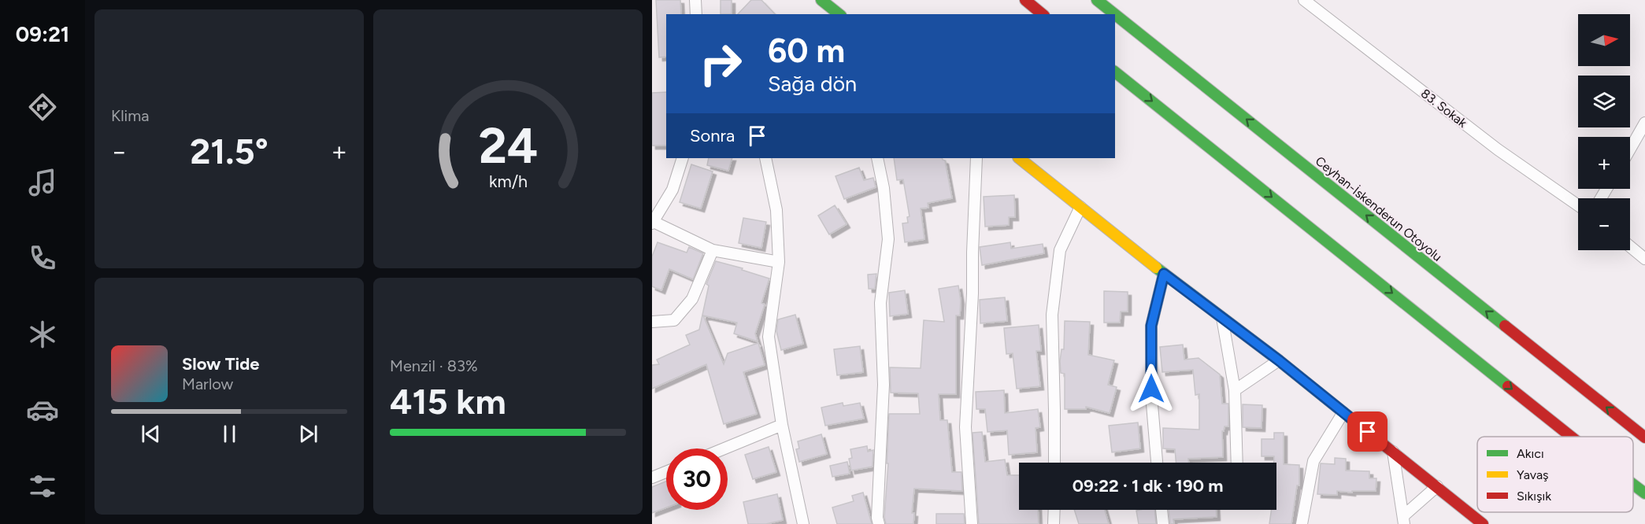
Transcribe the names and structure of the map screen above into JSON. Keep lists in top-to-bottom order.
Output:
{
  "streets": {
    "main road": ["Ceyhan-İskenderun Otoyolu"],
    "street": ["83. Sokak"]
  },
  "legend": ["Akıcı", "Yavaş", "Sıkışık"],
  "north": "right",
  "page": {
    "tabs": "09:21",
    "tile": [
      "Klima",
      ["Menzil · 83%", "415 km"]
    ],
    "map_buttons": ["+", "−"],
    "turn": ["60 m", "Sağa dön"],
    "then": "Sonra",
    "heat": ["−", "21.5°", "+"],
    "song": ["Slow Tide", "Marlow"],
    "limit": "30",
    "trip": "09:22 · 1 dk · 190 m",
    "gauge": ["24", "km/h"]
  }
}
